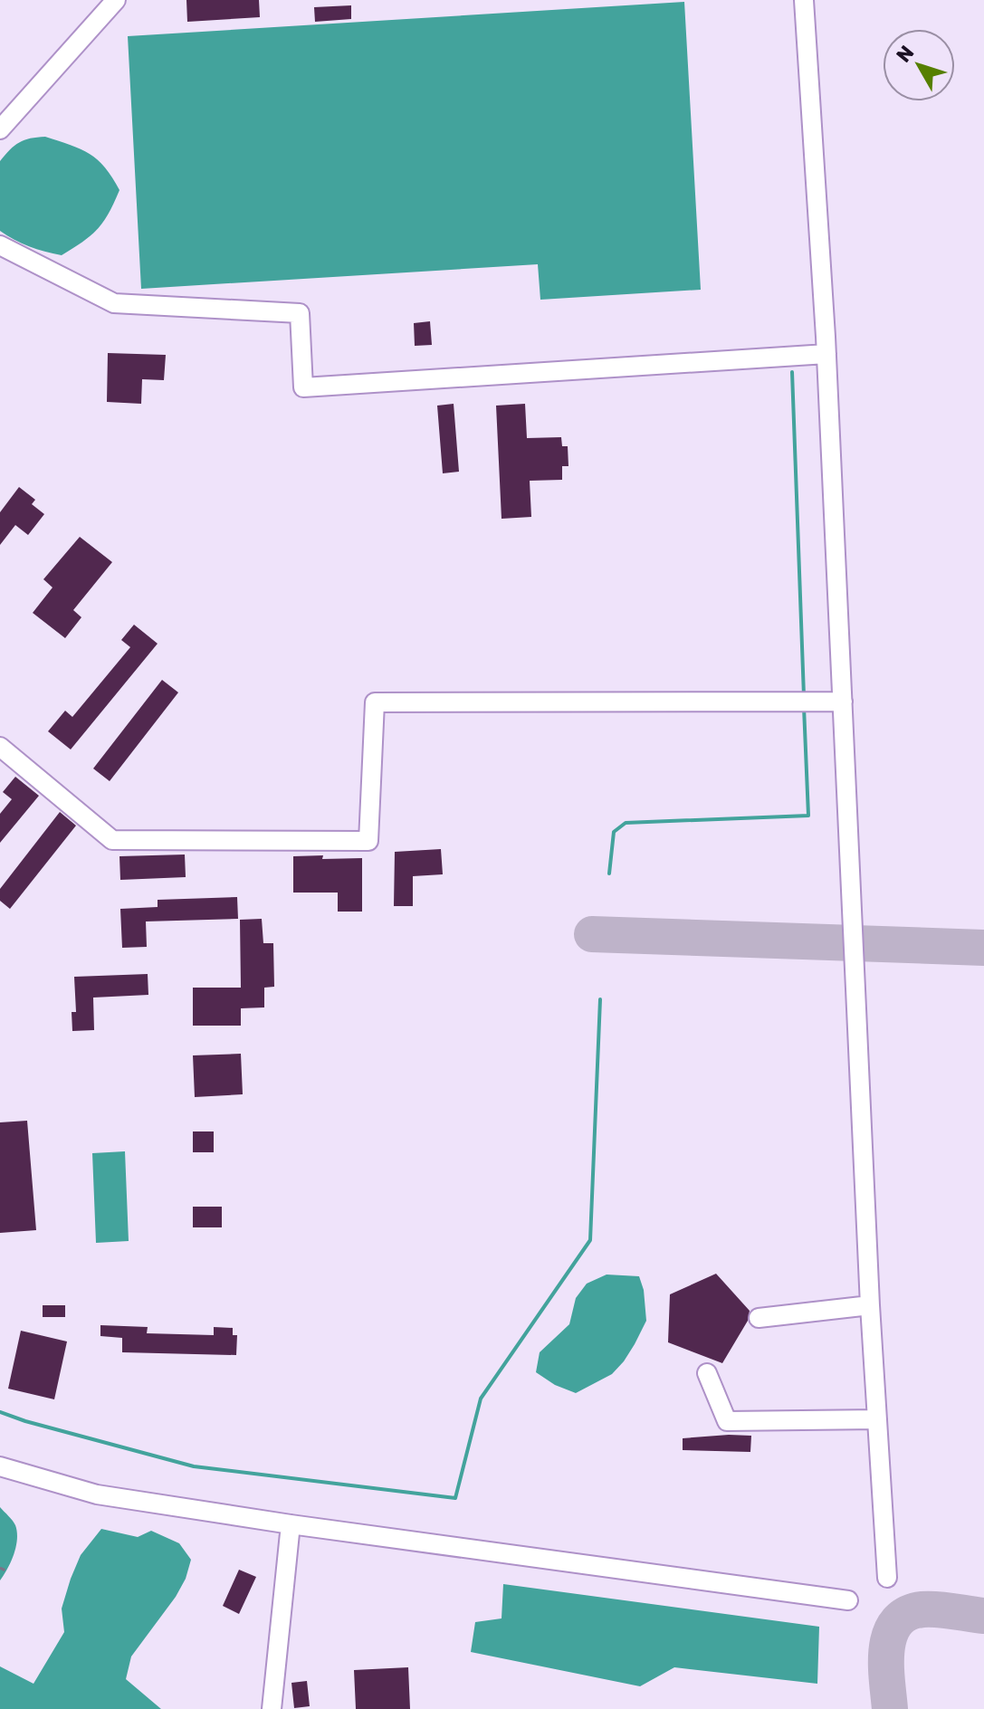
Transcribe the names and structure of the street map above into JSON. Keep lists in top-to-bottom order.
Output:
{
  "north": "top left"
}
